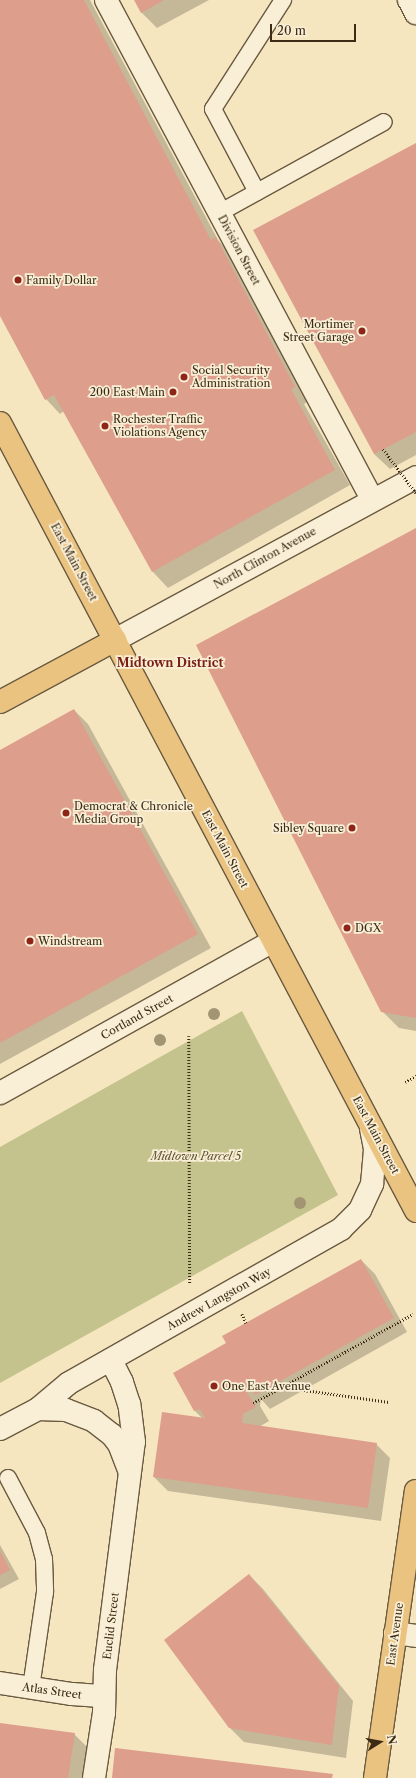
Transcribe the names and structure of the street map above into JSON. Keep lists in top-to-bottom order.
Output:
{
  "streets": {
    "main road": ["East Main Street", "East Avenue"],
    "street": [
      "Division Street",
      "North Clinton Avenue",
      "Cortland Street",
      "Andrew Langston Way",
      "Euclid Street",
      "Atlas Street"
    ]
  },
  "crossings": [
    ["Division Street", "North Clinton Avenue"],
    ["North Clinton Avenue", "East Main Street"],
    ["East Main Street", "Cortland Street"],
    ["East Main Street", "Andrew Langston Way"],
    ["Andrew Langston Way", "Euclid Street"],
    ["Euclid Street", "Atlas Street"]
  ],
  "districts": ["Midtown District"],
  "parks": ["Midtown Parcel 5"],
  "places": [
    "Family Dollar",
    "Mortimer Street Garage",
    "Social Security Administration",
    "200 East Main",
    "Rochester Traffic Violations Agency",
    "Democrat & Chronicle Media Group",
    "Sibley Square",
    "DGX",
    "Windstream",
    "One East Avenue"
  ],
  "scale_bar": "20 m",
  "north": "right"
}
